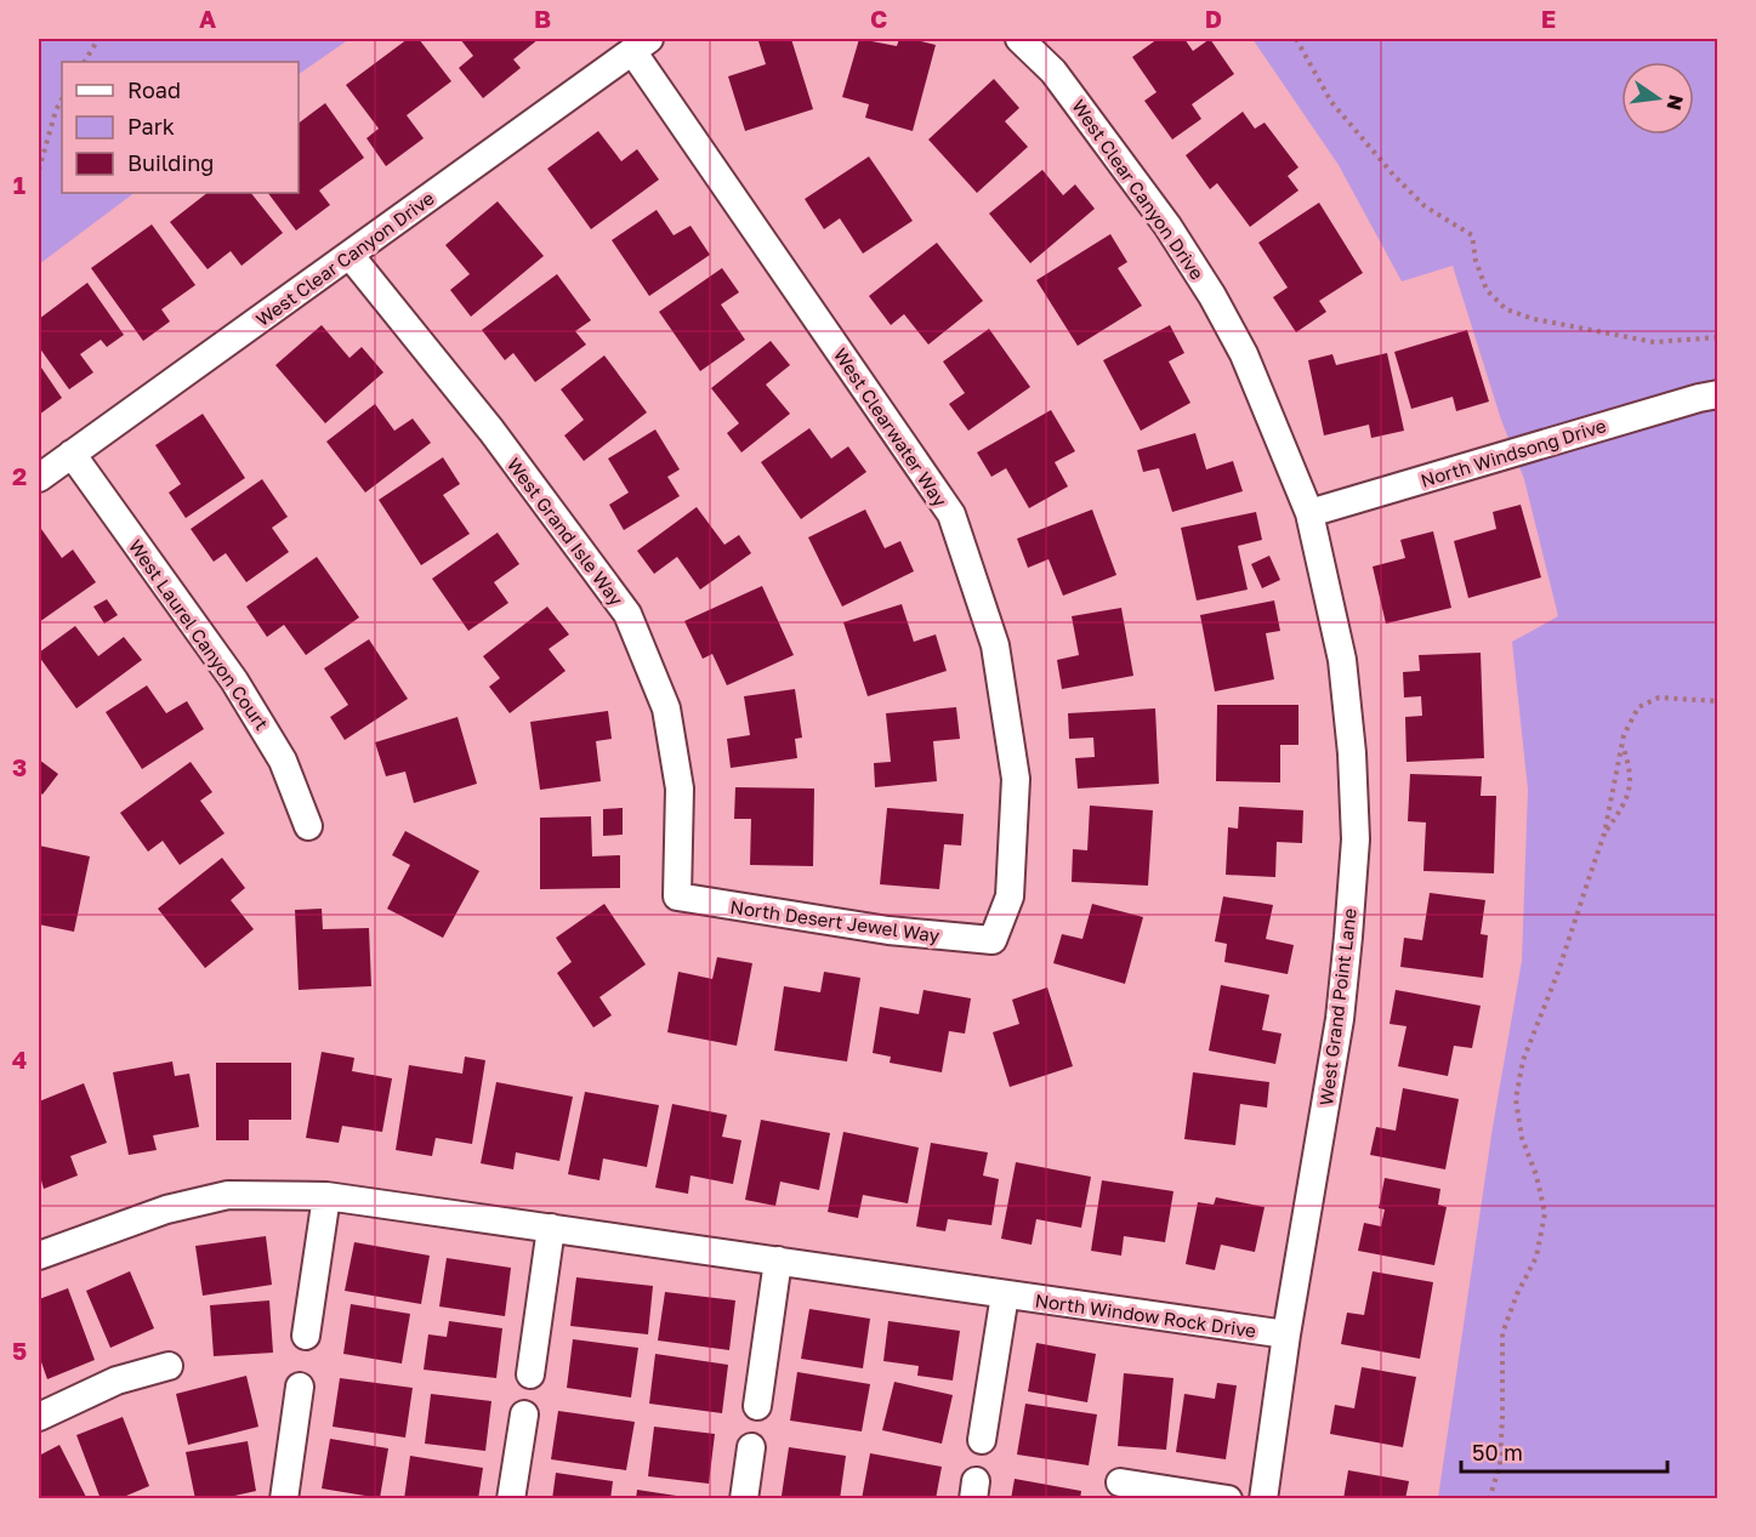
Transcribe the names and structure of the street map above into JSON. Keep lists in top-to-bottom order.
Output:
{
  "streets": {
    "street": [
      "West Clear Canyon Drive",
      "West Clearwater Way",
      "North Windsong Drive",
      "West Grand Isle Way",
      "West Laurel Canyon Court",
      "North Desert Jewel Way",
      "West Grand Point Lane",
      "North Window Rock Drive"
    ]
  },
  "crossings": [
    ["West Clear Canyon Drive", "West Clearwater Way"],
    ["West Clear Canyon Drive", "North Windsong Drive"],
    ["West Clear Canyon Drive", "West Grand Isle Way"],
    ["West Clear Canyon Drive", "West Laurel Canyon Court"],
    ["West Clear Canyon Drive", "West Grand Point Lane"],
    ["West Clearwater Way", "North Desert Jewel Way"],
    ["North Windsong Drive", "West Grand Point Lane"],
    ["West Grand Isle Way", "North Desert Jewel Way"],
    ["West Grand Point Lane", "North Window Rock Drive"]
  ],
  "legend": ["Road", "Park", "Building"],
  "scale_bar": "50 m",
  "north": "right",
  "grid": {
    "columns": [
      "A",
      "B",
      "C",
      "D",
      "E"
    ],
    "rows": [
      "1",
      "2",
      "3",
      "4",
      "5"
    ]
  }
}
